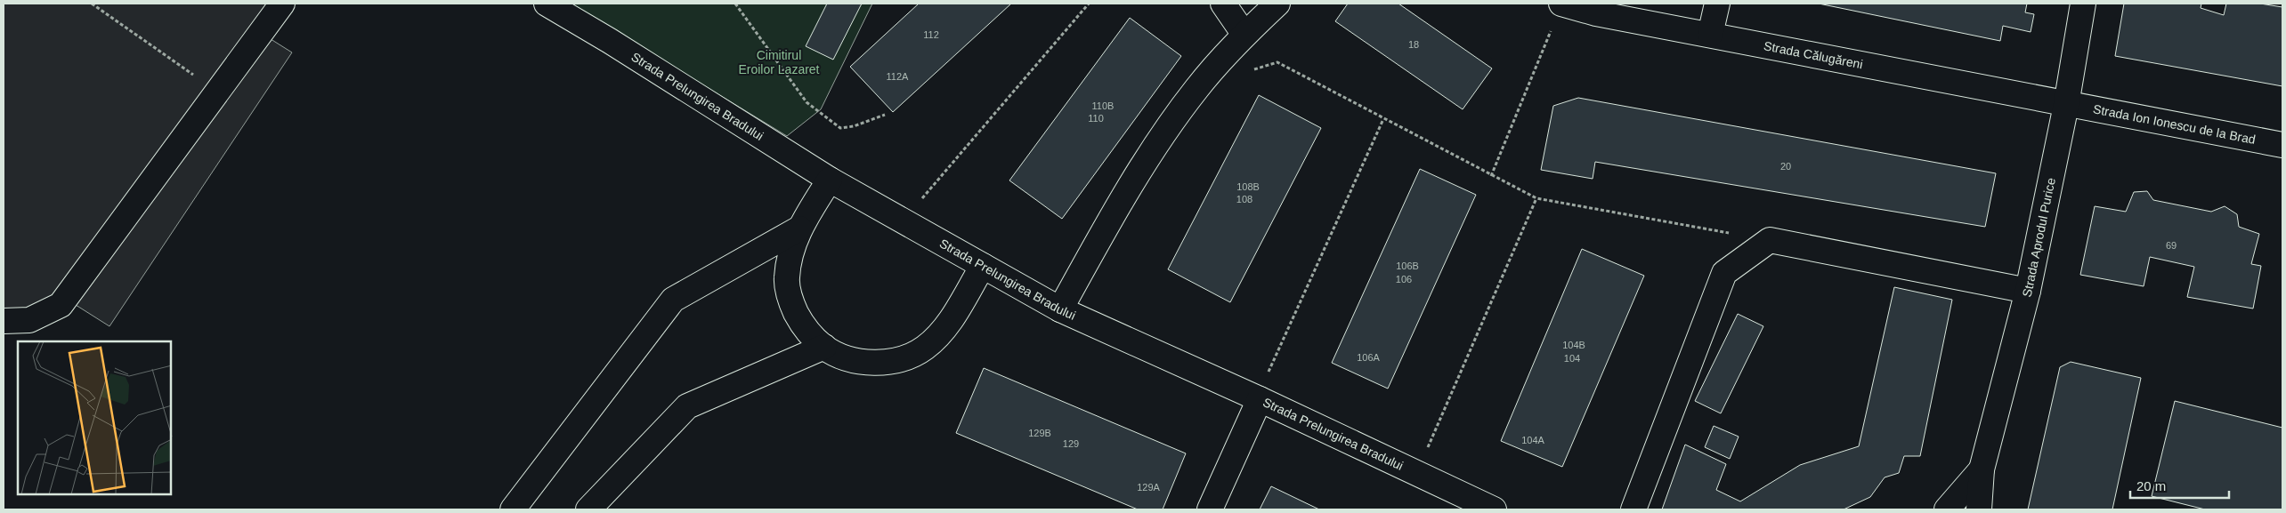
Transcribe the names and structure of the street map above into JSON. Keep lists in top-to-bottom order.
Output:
{
  "streets": {
    "street": [
      "Strada Călugăreni",
      "Strada Prelungirea Bradului",
      "Strada Ion Ionescu de la Brad",
      "Strada Aprodul Purice"
    ]
  },
  "crossings": [
    ["Strada Călugăreni", "Strada Ion Ionescu de la Brad"],
    ["Strada Călugăreni", "Strada Aprodul Purice"],
    ["Strada Ion Ionescu de la Brad", "Strada Aprodul Purice"]
  ],
  "parks": ["Cimitirul Eroilor Lazaret"],
  "house_numbers": [
    "112",
    "18",
    "112A",
    "110B",
    "110",
    "20",
    "108B",
    "108",
    "69",
    "106B",
    "106",
    "104B",
    "106A",
    "104",
    "129B",
    "104A",
    "129",
    "129A"
  ],
  "scale_bar": "20 m"
}
